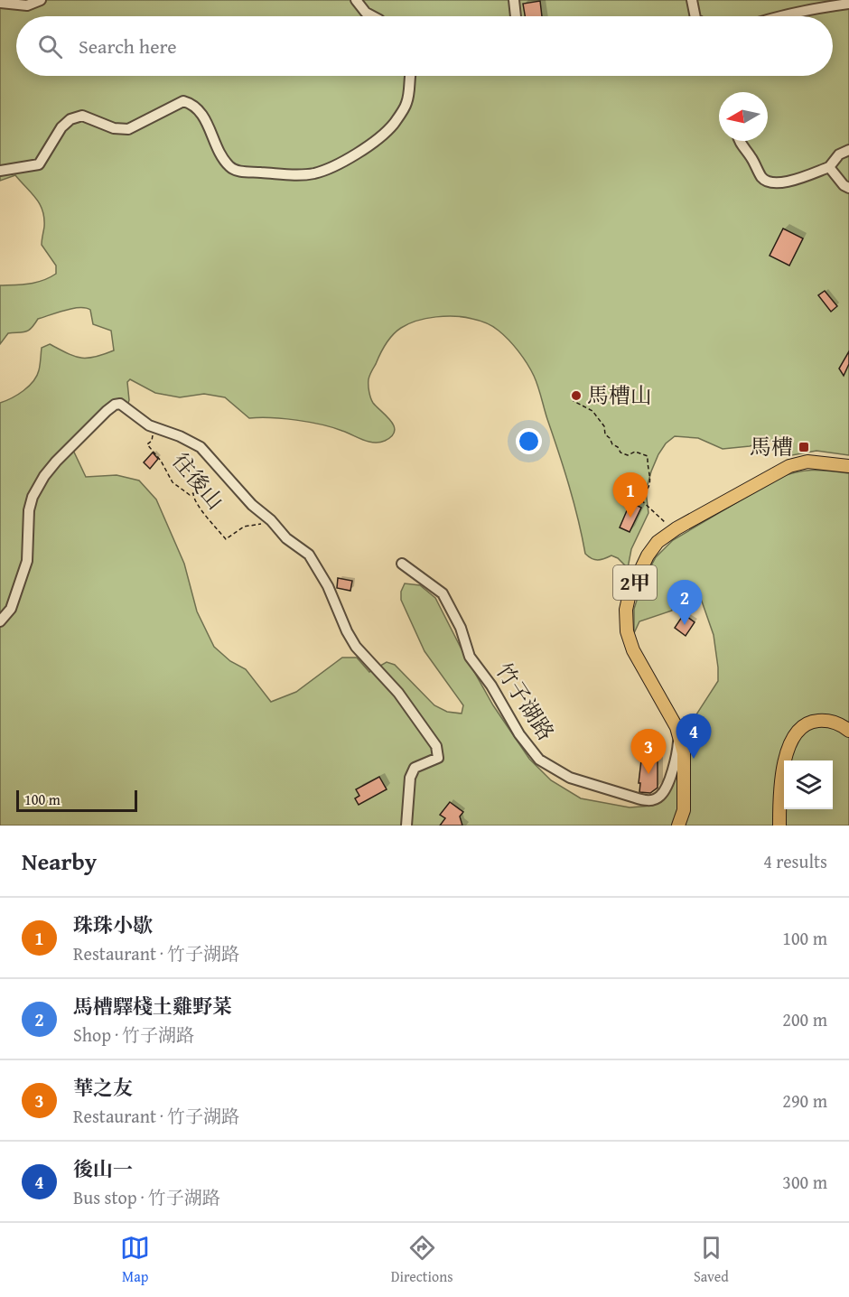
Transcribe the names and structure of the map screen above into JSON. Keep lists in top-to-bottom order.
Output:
{
  "streets": {
    "main road": ["2甲"],
    "street": ["竹子湖路"],
    "path": ["往後山"]
  },
  "crossings": [
    ["2甲", "竹子湖路"]
  ],
  "places": {
    "other": ["馬槽山"],
    "transit": ["馬槽"]
  },
  "scale_bar": "100 m",
  "north": "left",
  "page": {
    "search": "Search here",
    "pins": [
      "1",
      "2",
      "4",
      "3"
    ],
    "scale": "100 m",
    "heading": ["Nearby", "4 results"],
    "list": [
      {
        "mark": "1",
        "name": "珠珠小歇",
        "note": "Restaurant · 竹子湖路",
        "value": "100 m"
      },
      {
        "mark": "2",
        "name": "馬槽驛棧土雞野菜",
        "note": "Shop · 竹子湖路",
        "value": "200 m"
      },
      {
        "mark": "3",
        "name": "華之友",
        "note": "Restaurant · 竹子湖路",
        "value": "290 m"
      },
      {
        "mark": "4",
        "name": "後山一",
        "note": "Bus stop · 竹子湖路",
        "value": "300 m"
      }
    ],
    "nav": ["Map", "Directions", "Saved"]
  }
}
